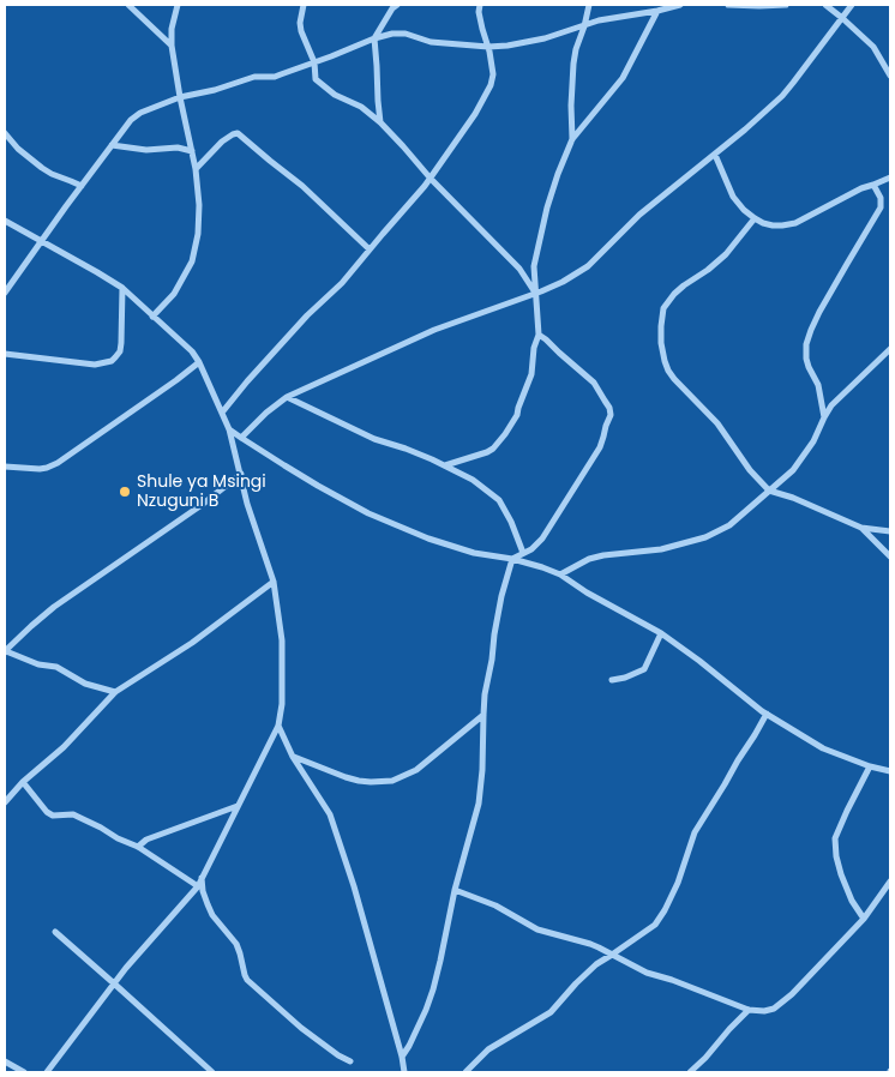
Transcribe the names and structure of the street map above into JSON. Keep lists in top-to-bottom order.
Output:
{
  "places": ["Shule ya Msingi Nzuguni B"]
}
